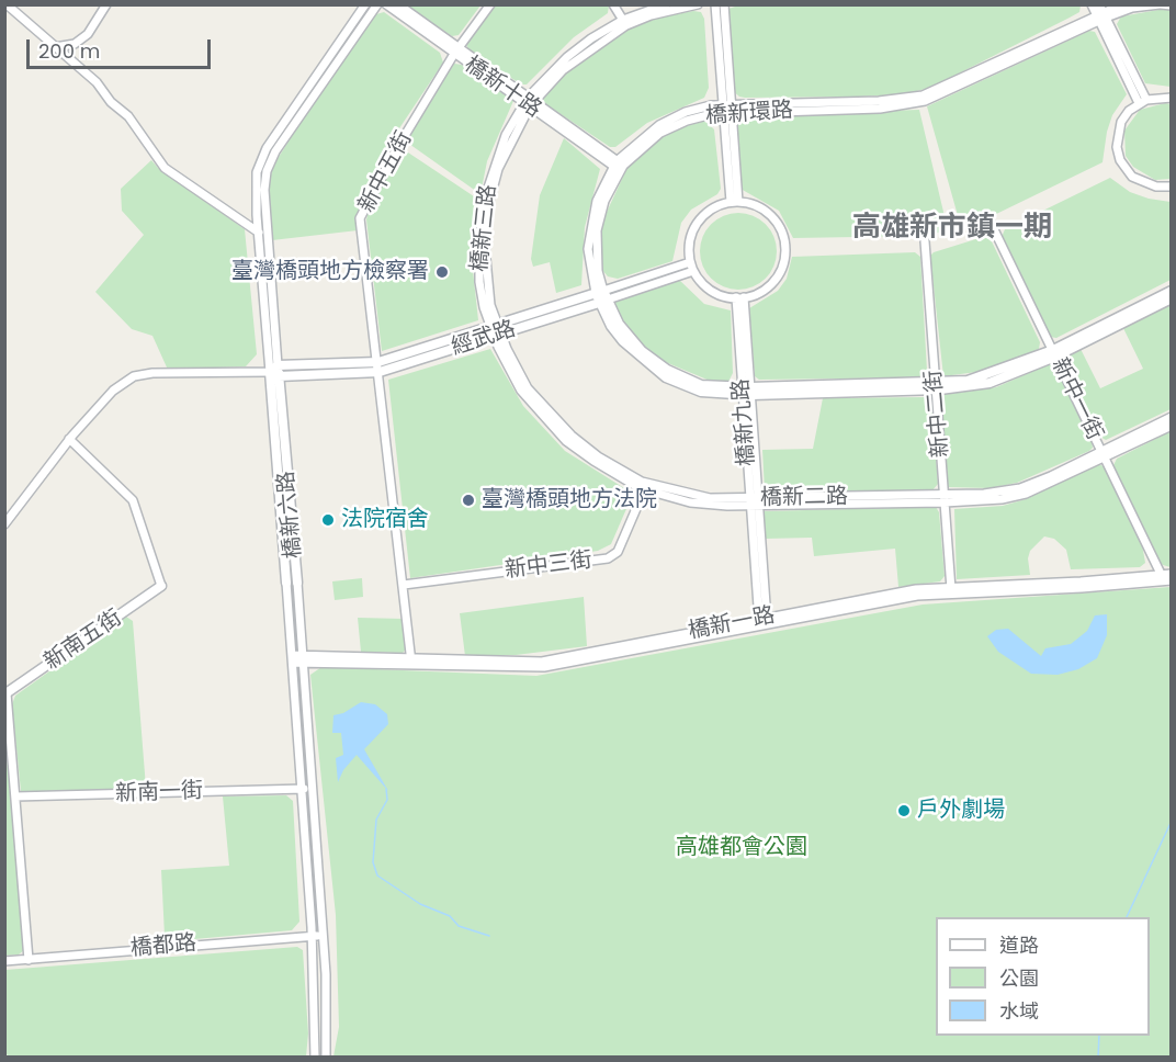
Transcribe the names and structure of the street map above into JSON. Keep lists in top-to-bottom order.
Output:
{
  "streets": {
    "street": [
      "橋新十路",
      "橋新環路",
      "新中五街",
      "橋新三路",
      "經武路",
      "新中一街",
      "新中二街",
      "橋新九路",
      "橋新二路",
      "橋新六路",
      "新中三街",
      "橋新一路",
      "新南五街",
      "新南一街",
      "橋都路"
    ]
  },
  "crossings": [
    ["橋新十路", "橋新環路"],
    ["橋新十路", "新中五街"],
    ["橋新十路", "橋新三路"],
    ["橋新環路", "經武路"],
    ["橋新環路", "新中一街"],
    ["橋新環路", "新中二街"],
    ["橋新環路", "橋新九路"],
    ["新中五街", "經武路"],
    ["新中五街", "新中三街"],
    ["新中五街", "橋新一路"],
    ["橋新三路", "經武路"],
    ["橋新三路", "橋新二路"],
    ["經武路", "橋新九路"],
    ["經武路", "橋新二路"],
    ["經武路", "橋新六路"],
    ["新中一街", "橋新二路"],
    ["新中一街", "橋新一路"],
    ["新中二街", "橋新二路"],
    ["新中二街", "橋新一路"],
    ["橋新九路", "橋新二路"],
    ["橋新九路", "橋新一路"],
    ["橋新二路", "新中三街"],
    ["橋新六路", "橋新一路"],
    ["橋新六路", "新南一街"],
    ["橋新六路", "橋都路"]
  ],
  "districts": ["高雄新市鎮一期"],
  "parks": ["高雄都會公園"],
  "places": [
    "臺灣橋頭地方檢察署",
    "臺灣橋頭地方法院",
    "法院宿舍",
    "戶外劇場"
  ],
  "legend": ["道路", "公園", "水域"],
  "scale_bar": "200 m"
}
